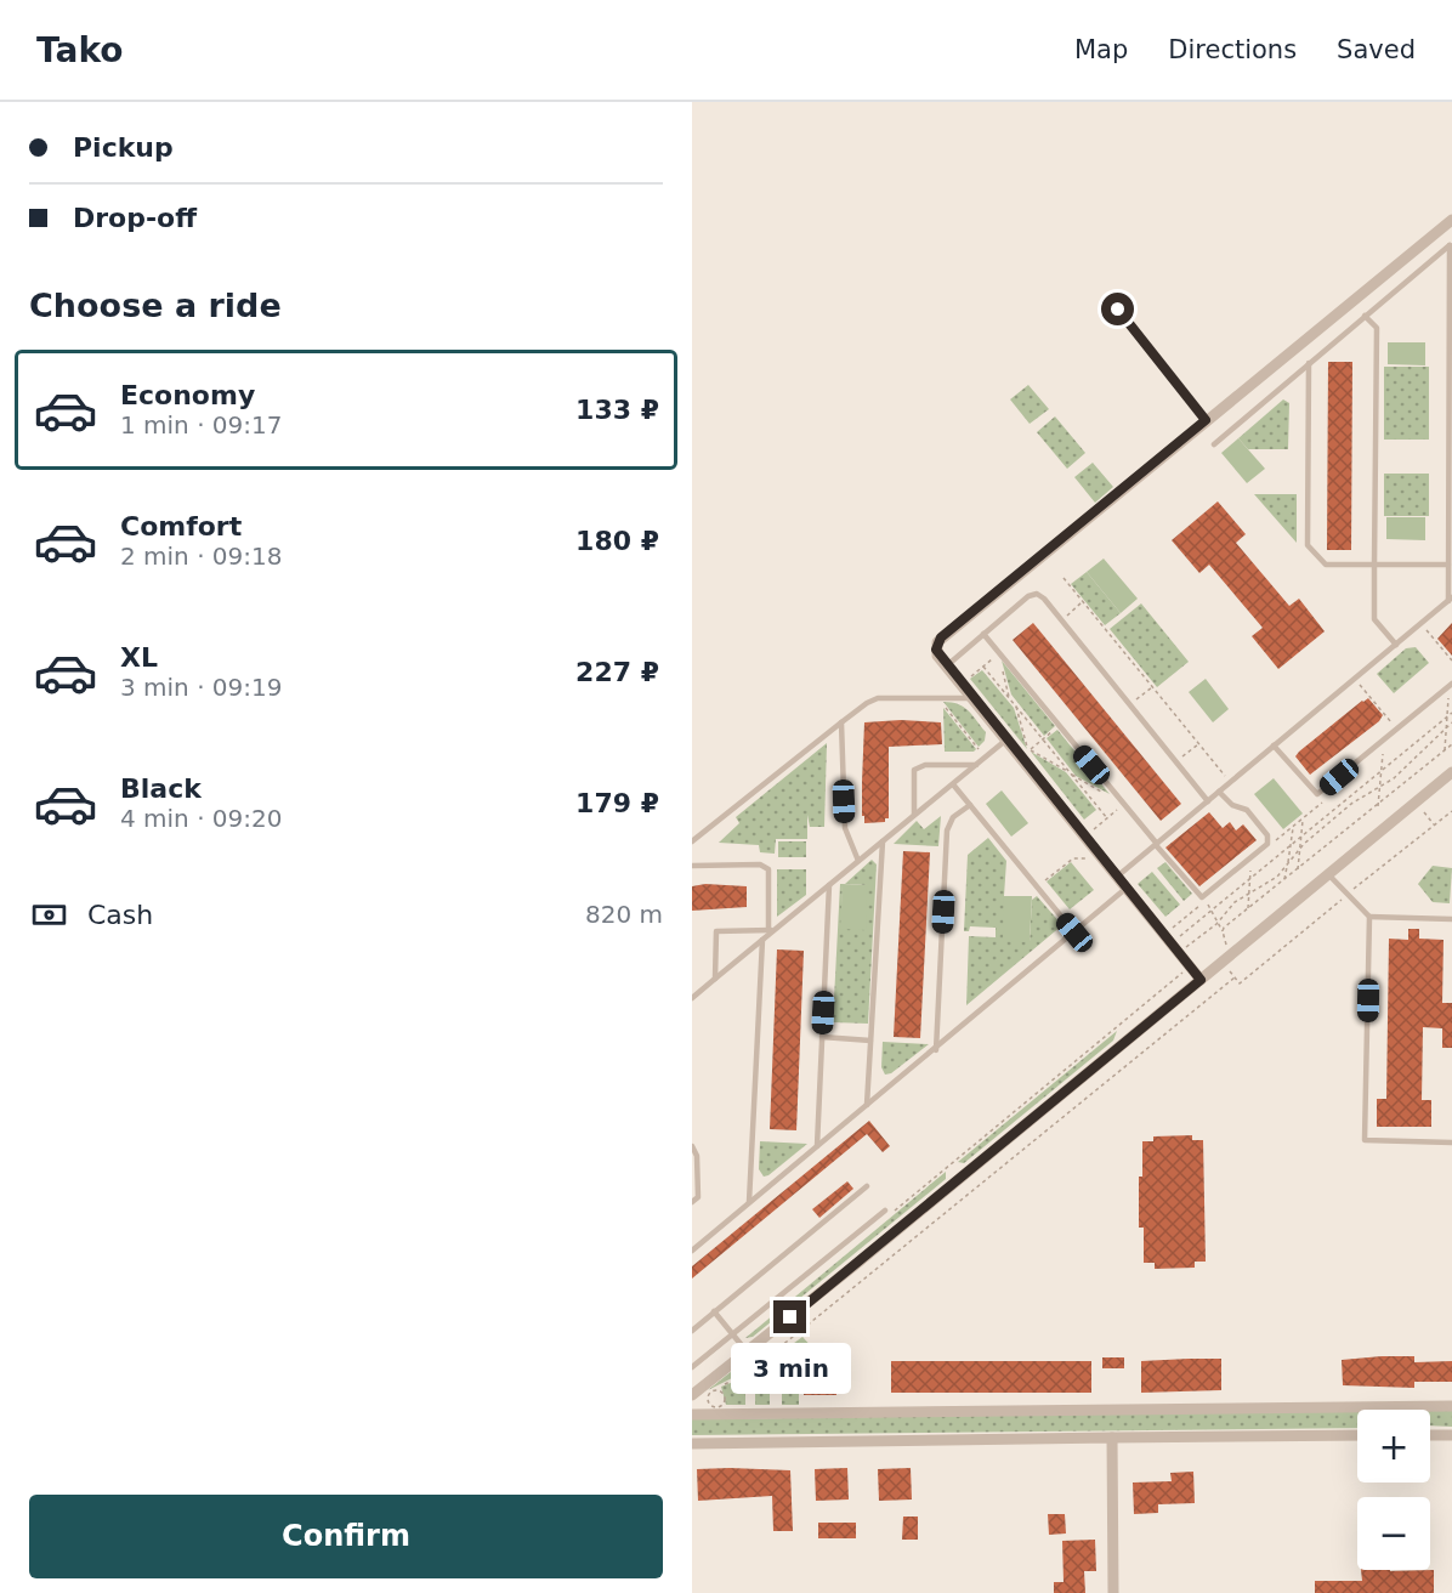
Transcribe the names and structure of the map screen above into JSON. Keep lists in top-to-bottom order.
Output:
{
  "page": {
    "header": "Tako",
    "nav": ["Map", "Directions", "Saved"],
    "banner": ["Pickup", "Drop-off"],
    "heading": "Choose a ride",
    "list": [
      {
        "name": "Economy",
        "note": "1 min · 09:17",
        "value": "133 ₽"
      },
      {
        "name": "Comfort",
        "note": "2 min · 09:18",
        "value": "180 ₽"
      },
      {
        "name": "XL",
        "note": "3 min · 09:19",
        "value": "227 ₽"
      },
      {
        "name": "Black",
        "note": "4 min · 09:20",
        "value": "179 ₽"
      }
    ],
    "pay": ["Cash", "820 m"],
    "bubble": "3 min",
    "map_buttons": ["+", "−"],
    "buttons": "Confirm"
  }
}
